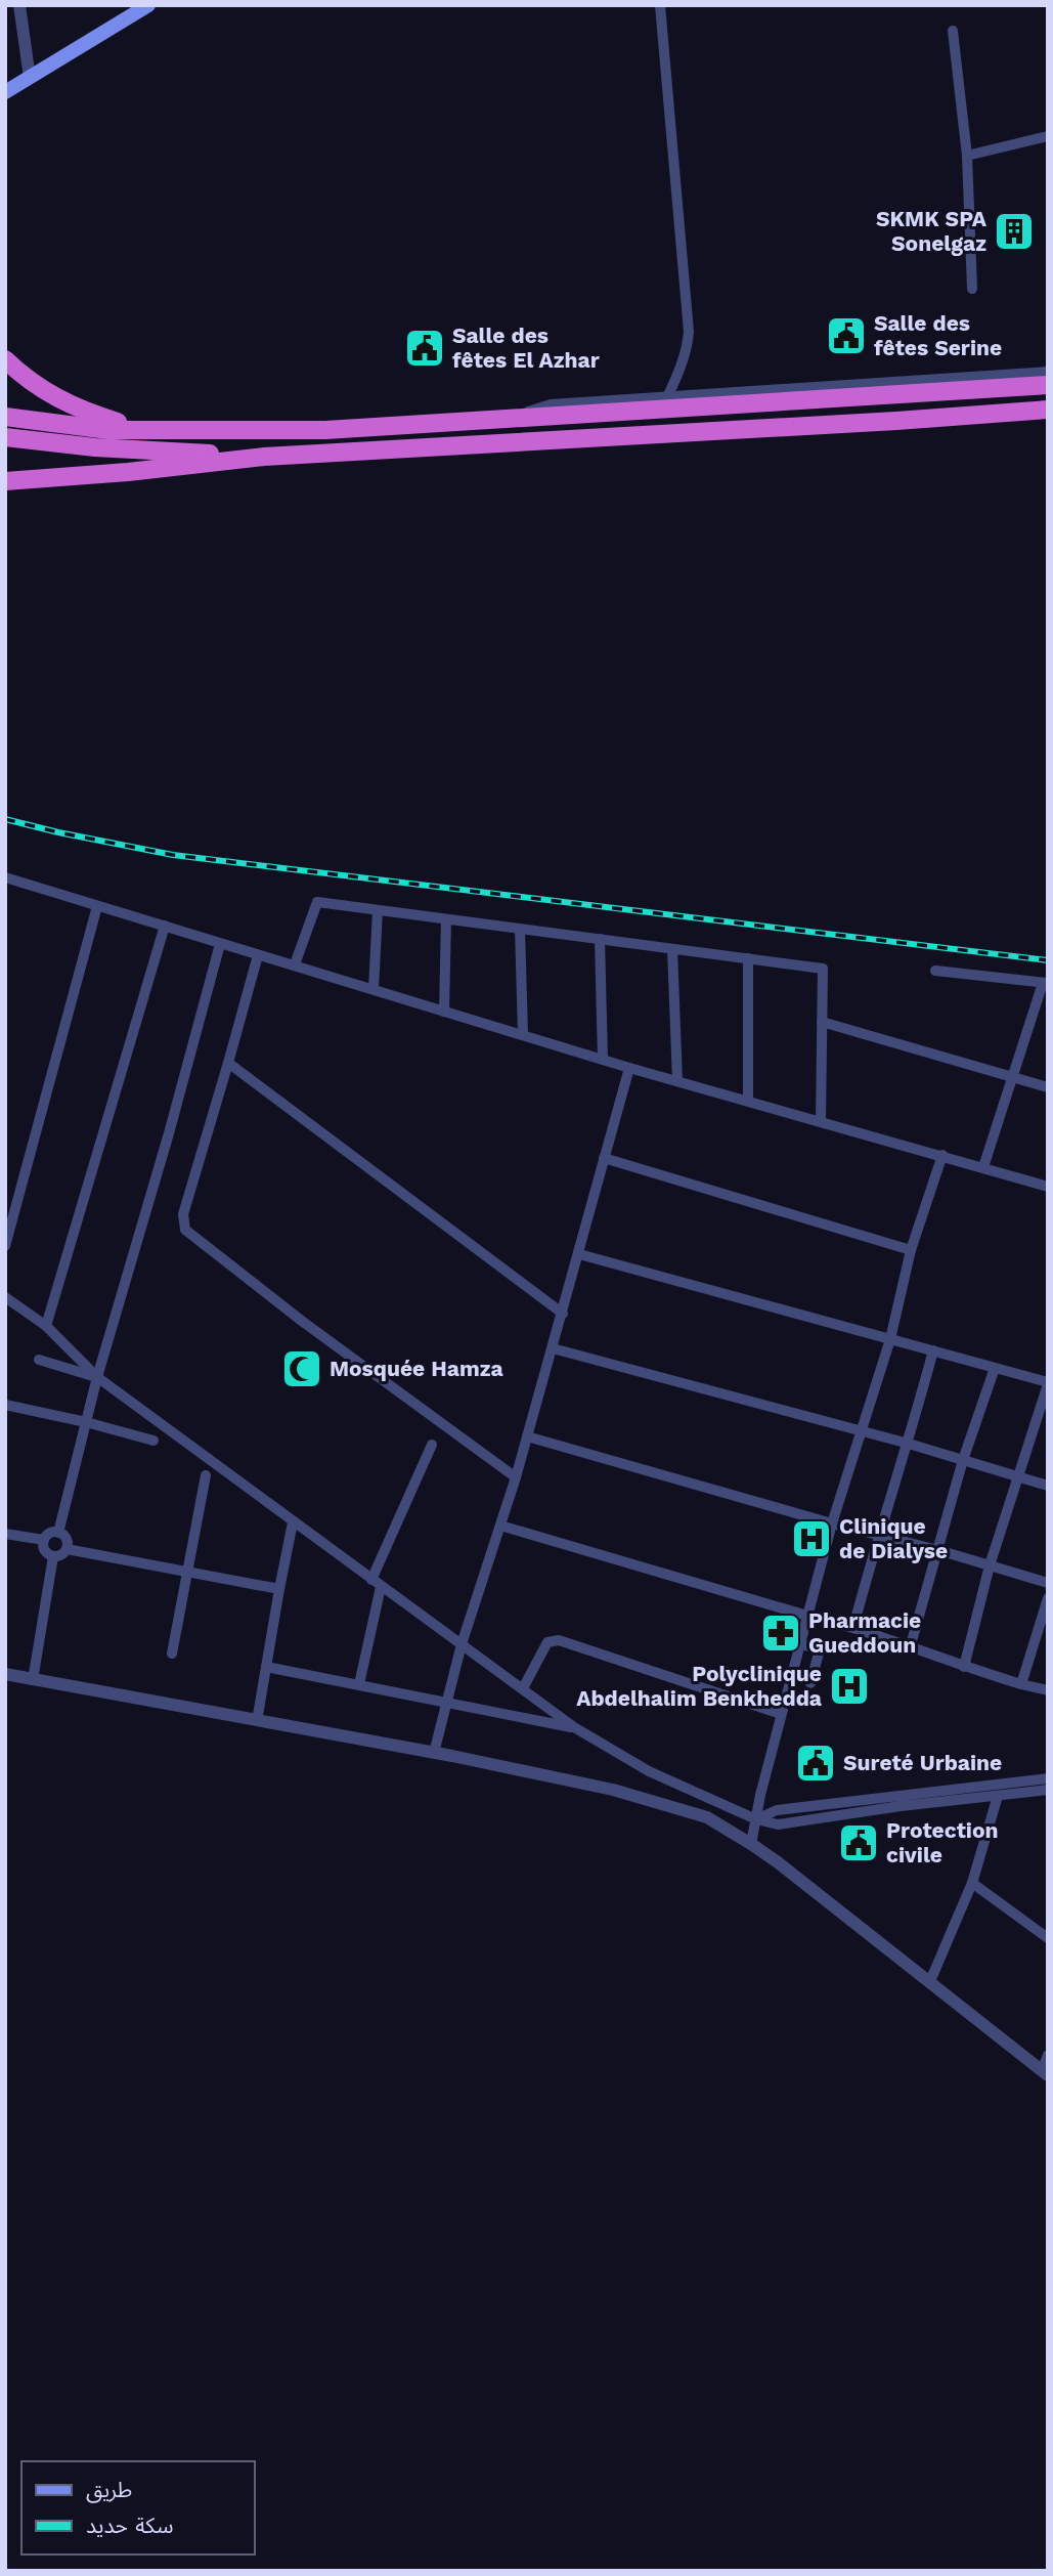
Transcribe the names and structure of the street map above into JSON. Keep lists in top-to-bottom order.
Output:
{
  "places": {
    "building": ["SKMK SPA Sonelgaz"],
    "public building": [
      "Salle des fêtes Serine",
      "Salle des fêtes El Azhar",
      "Sureté Urbaine",
      "Protection civile"
    ],
    "mosque": ["Mosquée Hamza"],
    "hospital": ["Clinique de Dialyse", "Polyclinique Abdelhalim Benkhedda"],
    "pharmacy": ["Pharmacie Gueddoun"]
  },
  "legend": ["طريق", "سكة حديد"]
}
